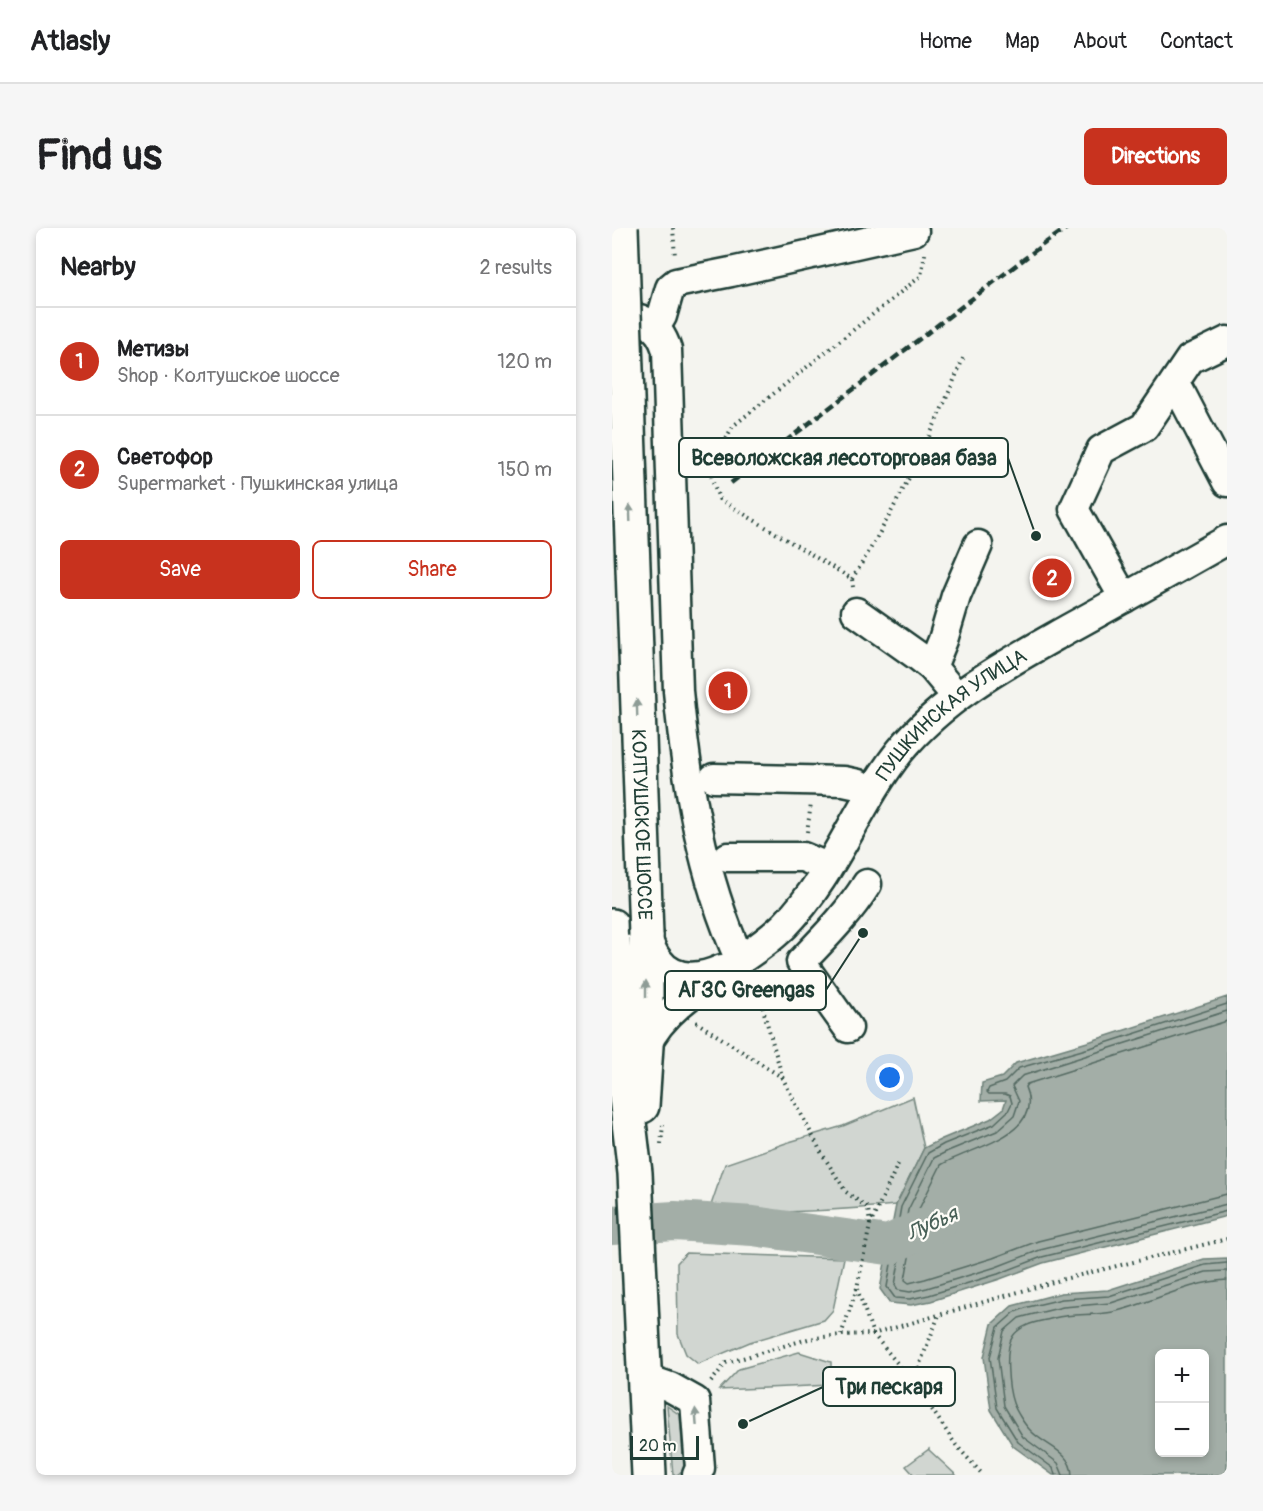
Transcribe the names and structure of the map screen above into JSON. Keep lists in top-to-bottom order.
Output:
{
  "streets": {
    "main road": ["КОЛТУШСКОЕ ШОССЕ"],
    "street": ["ПУШКИНСКАЯ УЛИЦА"]
  },
  "crossings": [
    ["ПУШКИНСКАЯ УЛИЦА", "КОЛТУШСКОЕ ШОССЕ"]
  ],
  "one_way": ["КОЛТУШСКОЕ ШОССЕ"],
  "water": ["Лубья"],
  "places": ["Всеволожская лесоторговая база", "АГЗС Greengas", "Три пескаря"],
  "scale_bar": "20 m",
  "page": {
    "header": "Atlasly",
    "nav": [
      "Home",
      "Map",
      "About",
      "Contact"
    ],
    "buttons": [
      "Directions",
      ["Save", "Share"]
    ],
    "title": "Find us",
    "heading": ["Nearby", "2 results"],
    "list": [
      {
        "mark": "1",
        "name": "Метизы",
        "note": "Shop · Колтушское шоссе",
        "value": "120 m"
      },
      {
        "mark": "2",
        "name": "Светофор",
        "note": "Supermarket · Пушкинская улица",
        "value": "150 m"
      }
    ],
    "pins": ["2", "1"],
    "map_buttons": ["+", "−"],
    "scale": "20 m"
  }
}
